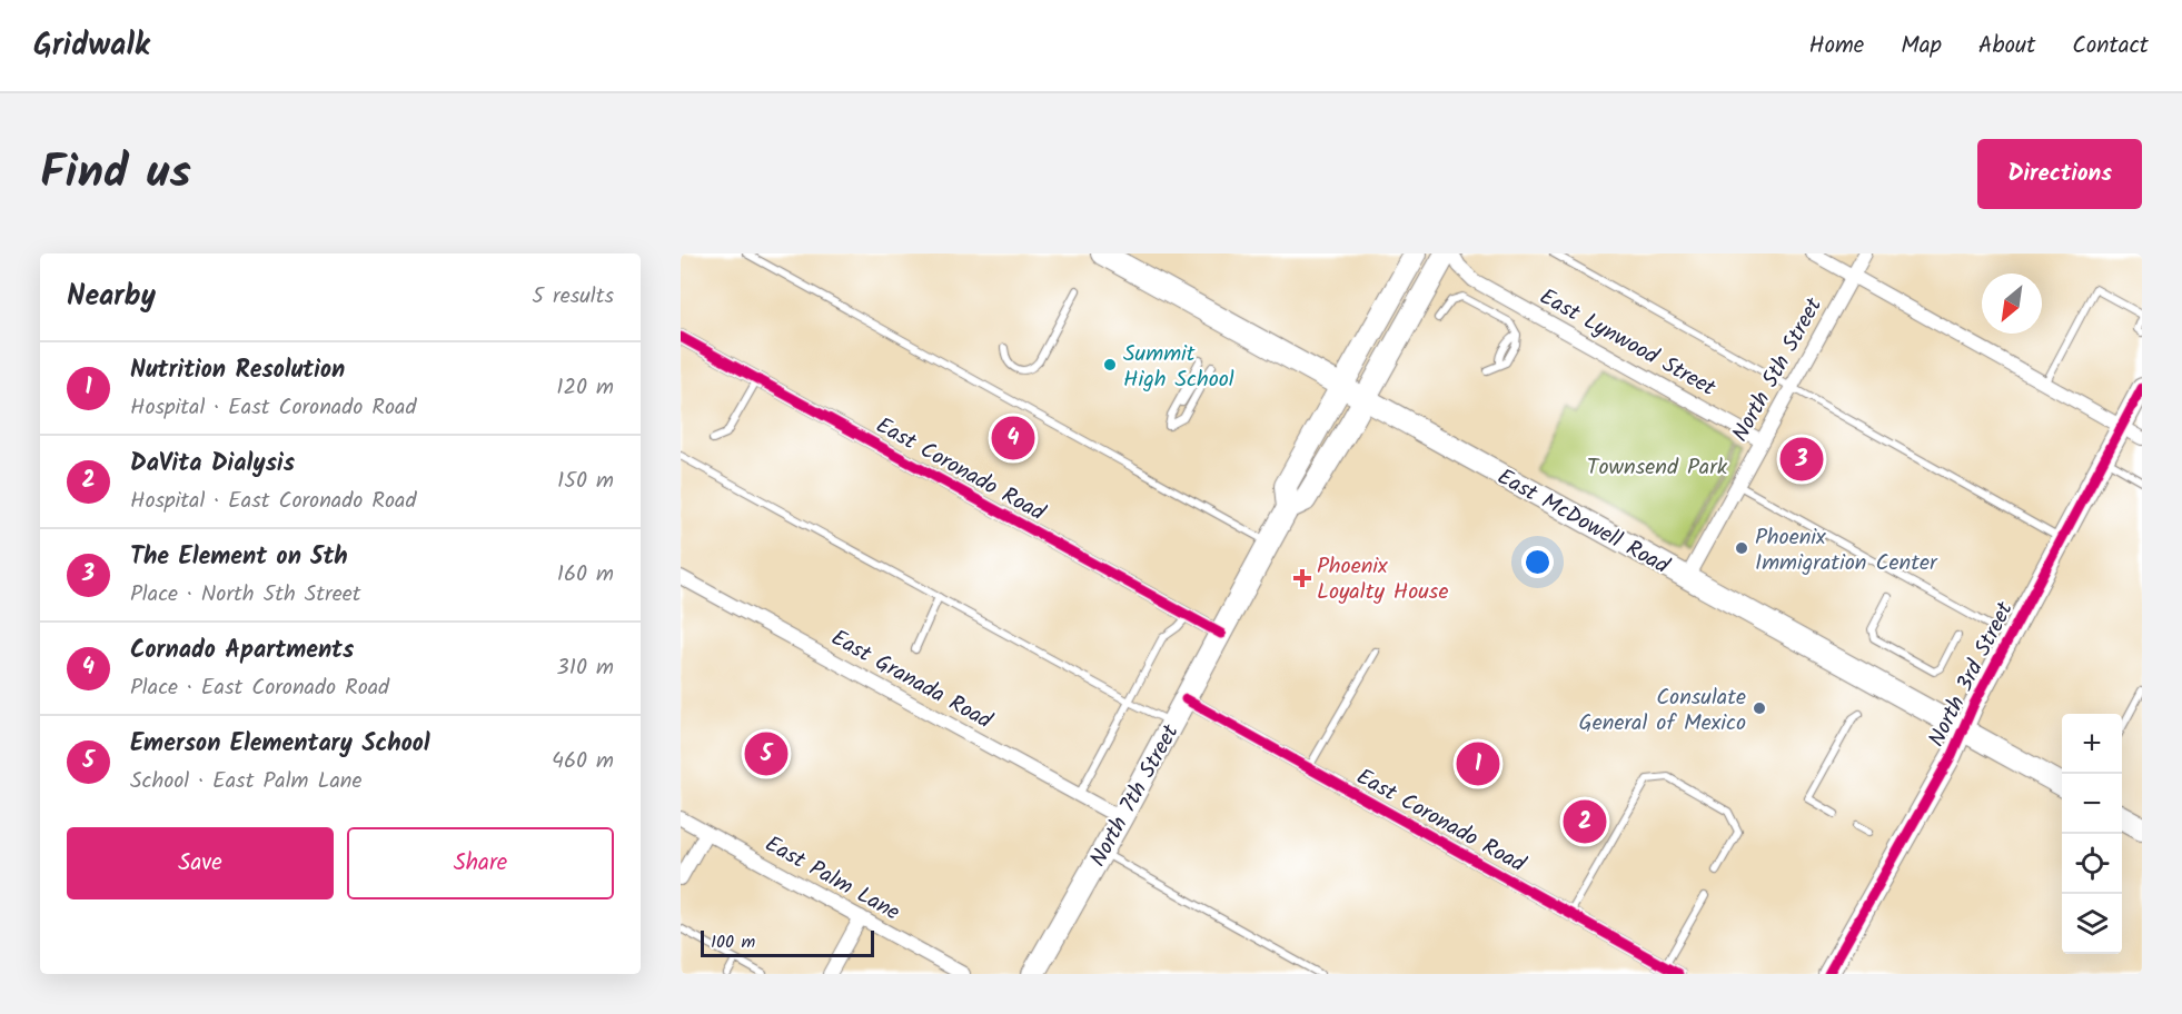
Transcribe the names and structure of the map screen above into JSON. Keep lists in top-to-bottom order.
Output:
{
  "streets": {
    "main road": ["East McDowell Road", "North 7th Street"],
    "street": [
      "East Lynwood Street",
      "North 5th Street",
      "East Coronado Road",
      "North 3rd Street",
      "East Granada Road",
      "East Palm Lane"
    ]
  },
  "crossings": [
    ["East Lynwood Street", "North 5th Street"],
    ["East Lynwood Street", "North 7th Street"],
    ["North 5th Street", "East McDowell Road"],
    ["East Coronado Road", "North 7th Street"],
    ["East McDowell Road", "North 3rd Street"],
    ["East McDowell Road", "North 7th Street"],
    ["East Granada Road", "North 7th Street"]
  ],
  "parks": ["Townsend Park"],
  "places": {
    "other": ["Summit High School", "Phoenix Immigration Center", "Consulate General of Mexico"],
    "health": ["Phoenix Loyalty House"]
  },
  "scale_bar": "100 m",
  "north": "bottom left",
  "page": {
    "header": "Gridwalk",
    "nav": [
      "Home",
      "Map",
      "About",
      "Contact"
    ],
    "title": "Find us",
    "buttons": [
      "Directions",
      ["Save", "Share"]
    ],
    "heading": ["Nearby", "5 results"],
    "list": [
      {
        "mark": "1",
        "name": "Nutrition Resolution",
        "note": "Hospital · East Coronado Road",
        "value": "120 m"
      },
      {
        "mark": "2",
        "name": "DaVita Dialysis",
        "note": "Hospital · East Coronado Road",
        "value": "150 m"
      },
      {
        "mark": "3",
        "name": "The Element on 5th",
        "note": "Place · North 5th Street",
        "value": "160 m"
      },
      {
        "mark": "4",
        "name": "Cornado Apartments",
        "note": "Place · East Coronado Road",
        "value": "310 m"
      },
      {
        "mark": "5",
        "name": "Emerson Elementary School",
        "note": "School · East Palm Lane",
        "value": "460 m"
      }
    ],
    "pins": [
      "4",
      "3",
      "5",
      "1",
      "2"
    ],
    "map_buttons": ["+", "−"],
    "scale": "100 m"
  }
}
